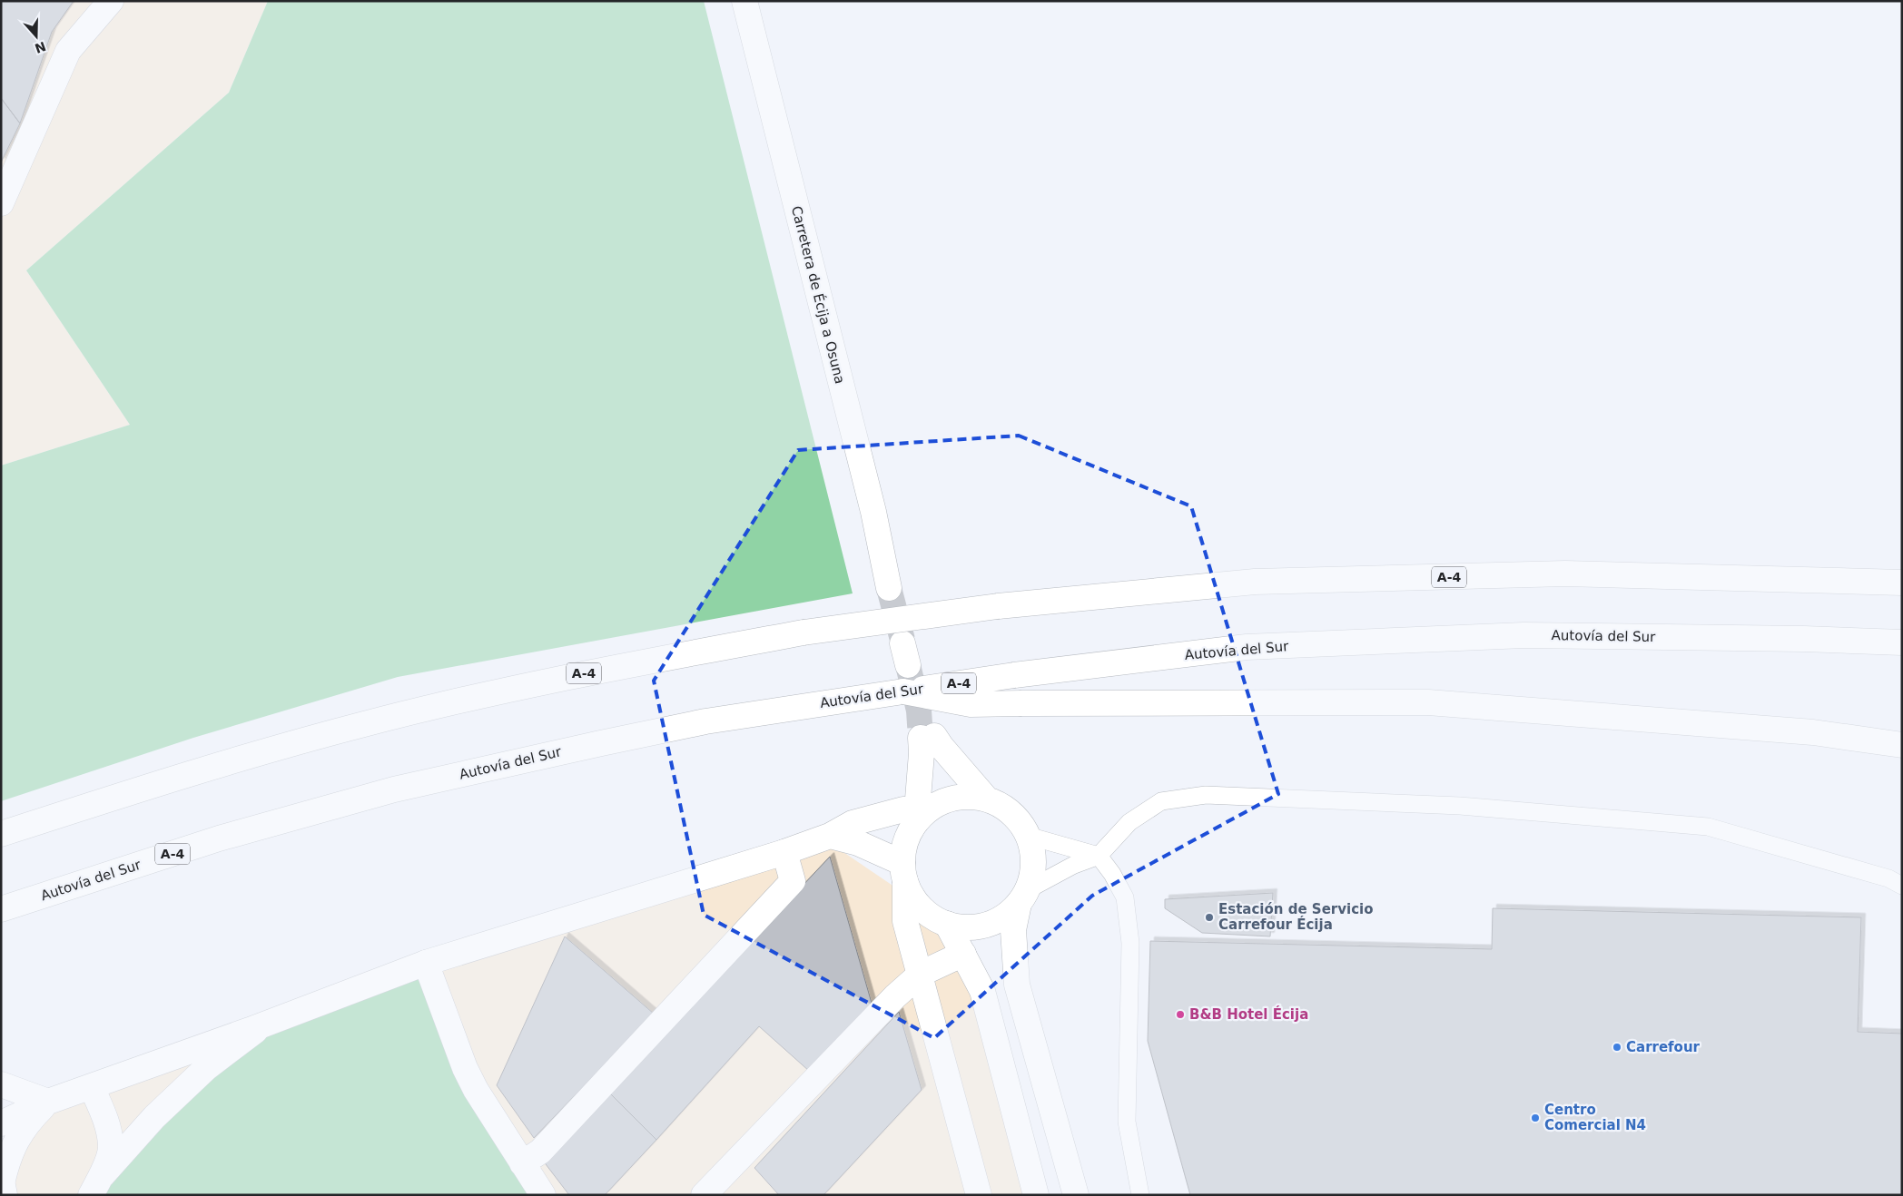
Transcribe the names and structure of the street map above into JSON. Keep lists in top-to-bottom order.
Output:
{
  "streets": {
    "main road": ["Carretera de Écija a Osuna", "A-4", "Autovía del Sur"]
  },
  "places": [
    "Estación de Servicio Carrefour Écija",
    "B&B Hotel Écija",
    "Carrefour",
    "Centro Comercial N4"
  ],
  "north": "bottom"
}
